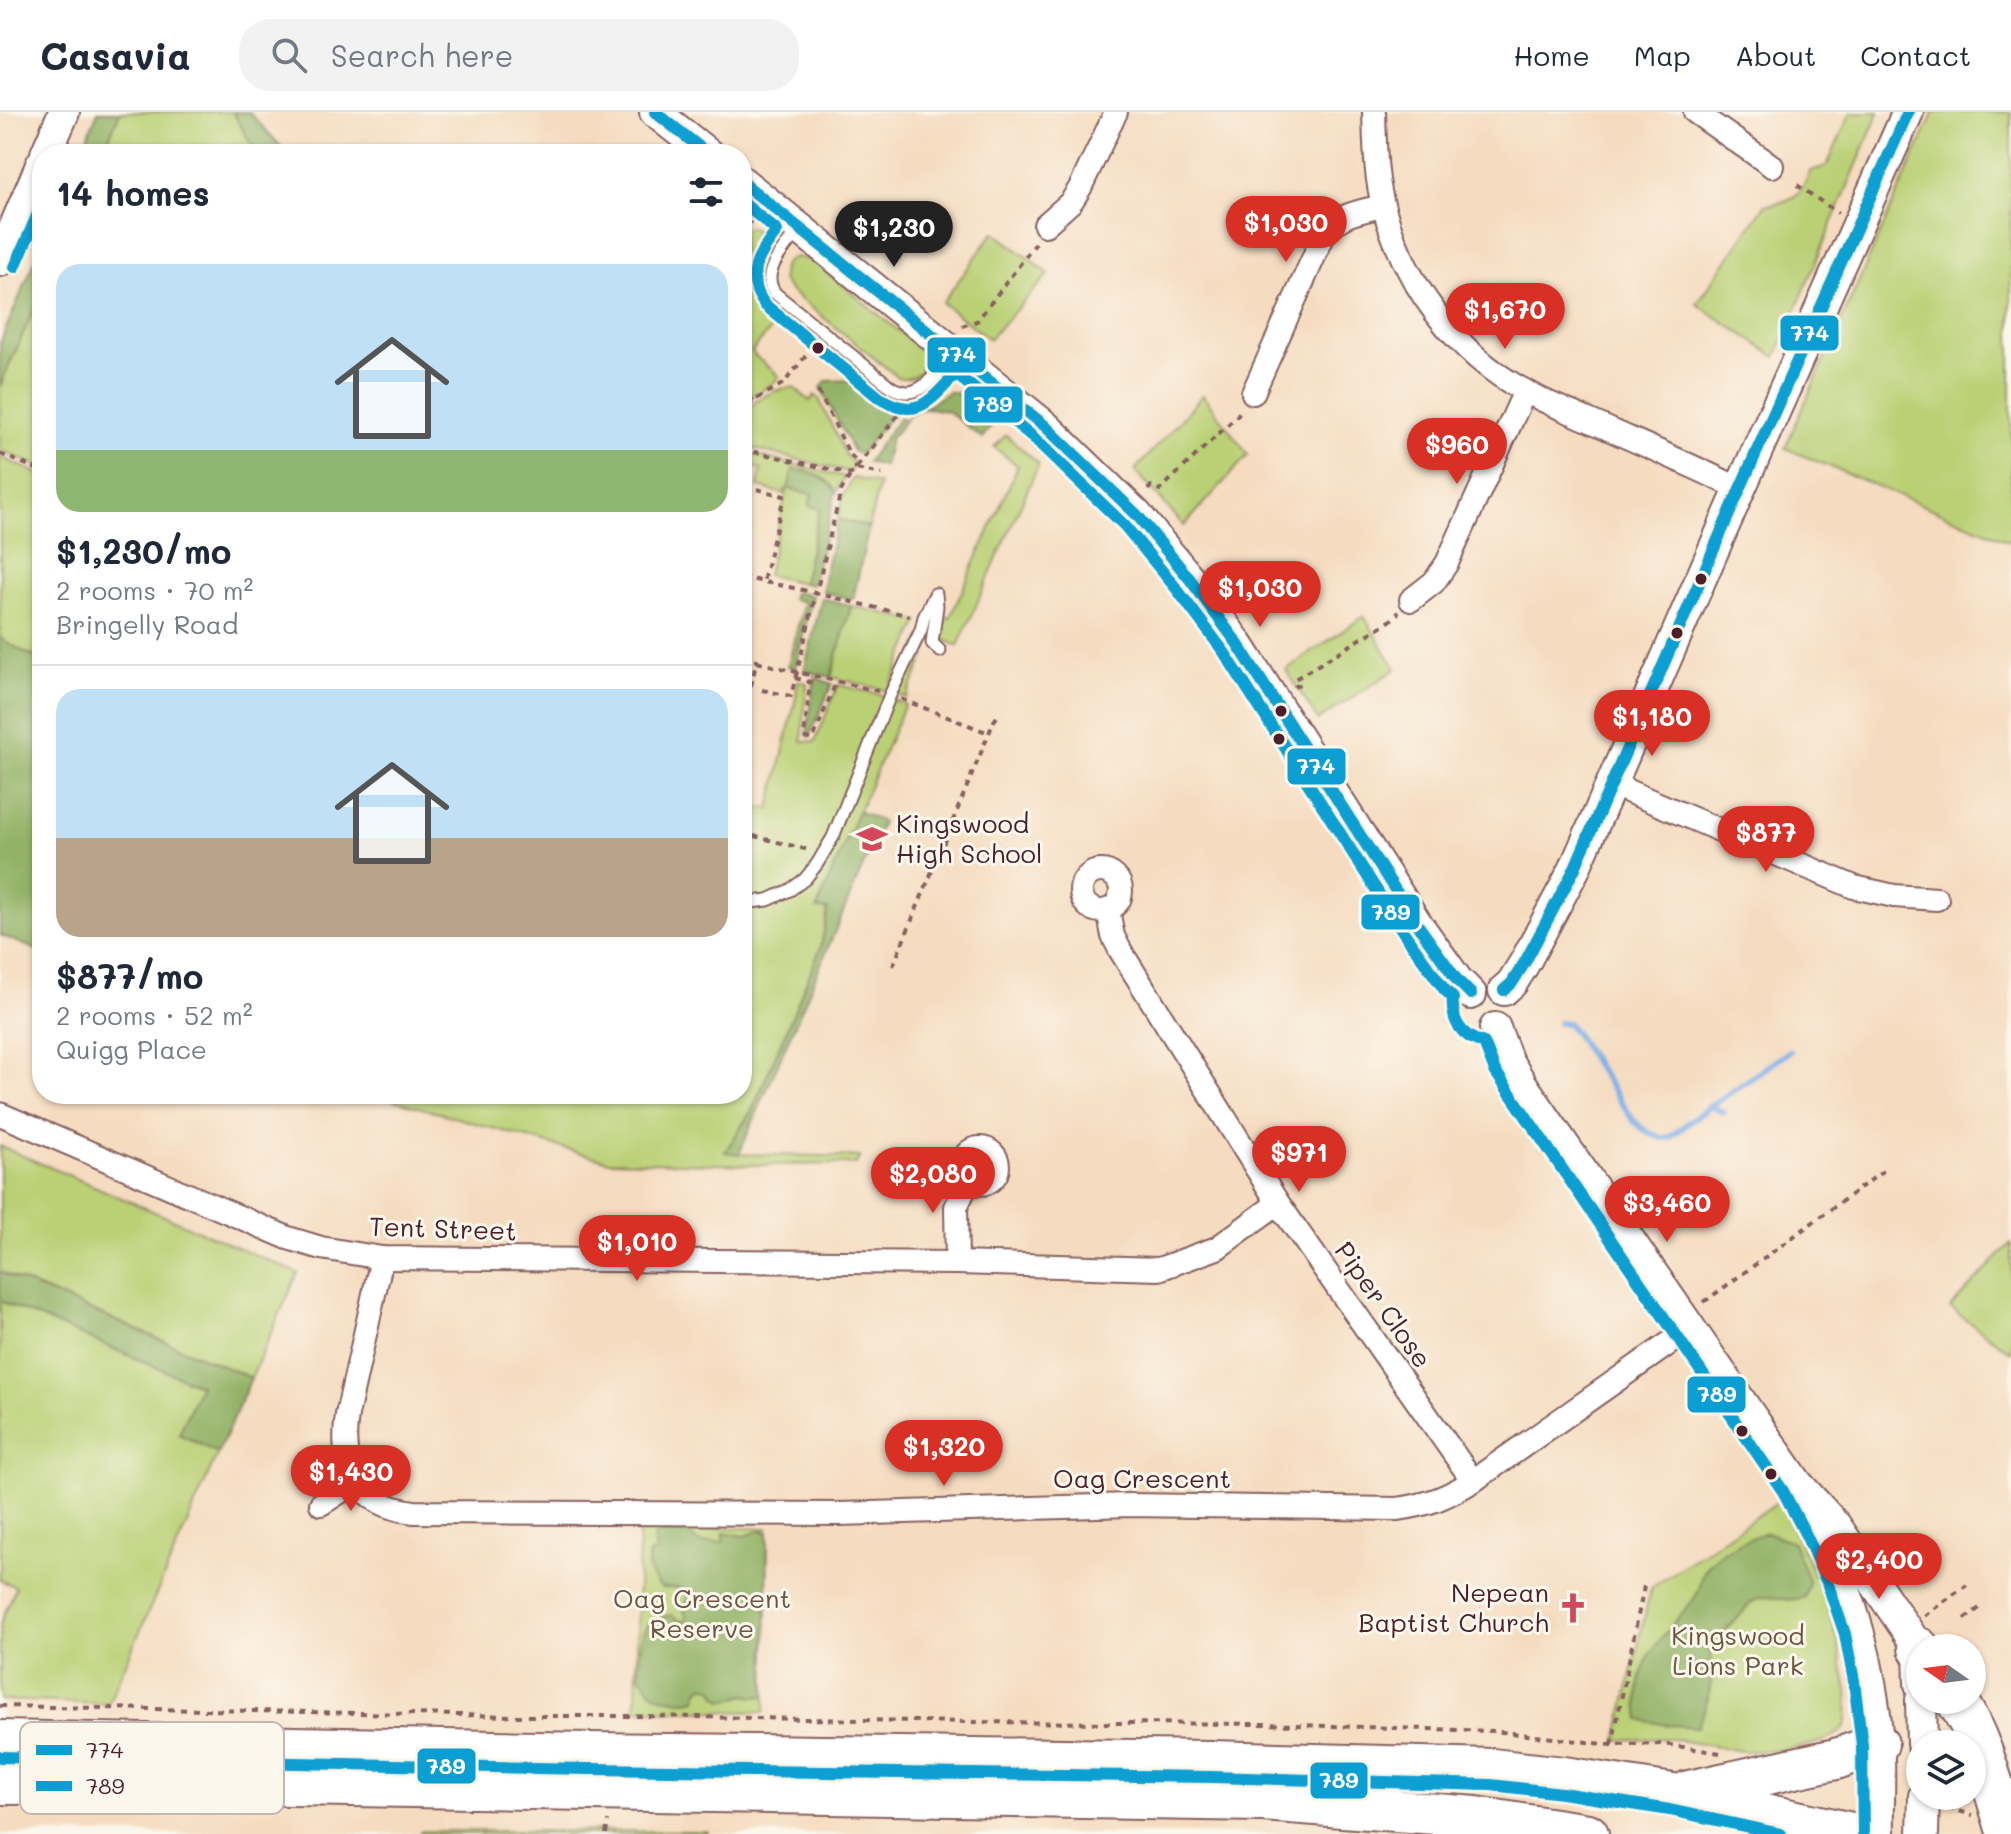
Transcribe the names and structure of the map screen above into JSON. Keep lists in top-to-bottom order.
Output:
{
  "streets": {
    "street": ["Tent Street", "Piper Close", "Oag Crescent"]
  },
  "crossings": [
    ["Tent Street", "Piper Close"],
    ["Piper Close", "Oag Crescent"]
  ],
  "parks": ["Oag Crescent Reserve", "Kingswood Lions Park"],
  "places": {
    "school or university": ["Kingswood High School"],
    "church": ["Nepean Baptist Church"]
  },
  "lines": ["transit line 774", "transit line 789"],
  "legend": ["774", "789"],
  "north": "left",
  "page": {
    "header": "Casavia",
    "search": "Search here",
    "nav": [
      "Home",
      "Map",
      "About",
      "Contact"
    ],
    "heading": "14 homes",
    "price": [
      "$1,030",
      "$1,230",
      "$1,670",
      "$960",
      "$1,030",
      "$1,180",
      "$877",
      "$971",
      "$2,080",
      "$3,460",
      "$1,010",
      "$1,320",
      "$1,430",
      "$2,400"
    ],
    "list": [
      {
        "name": "$1,230/mo",
        "note": "2 rooms · 70 m² · Bringelly Road"
      },
      {
        "name": "$877/mo",
        "note": "2 rooms · 52 m² · Quigg Place"
      }
    ]
  }
}
